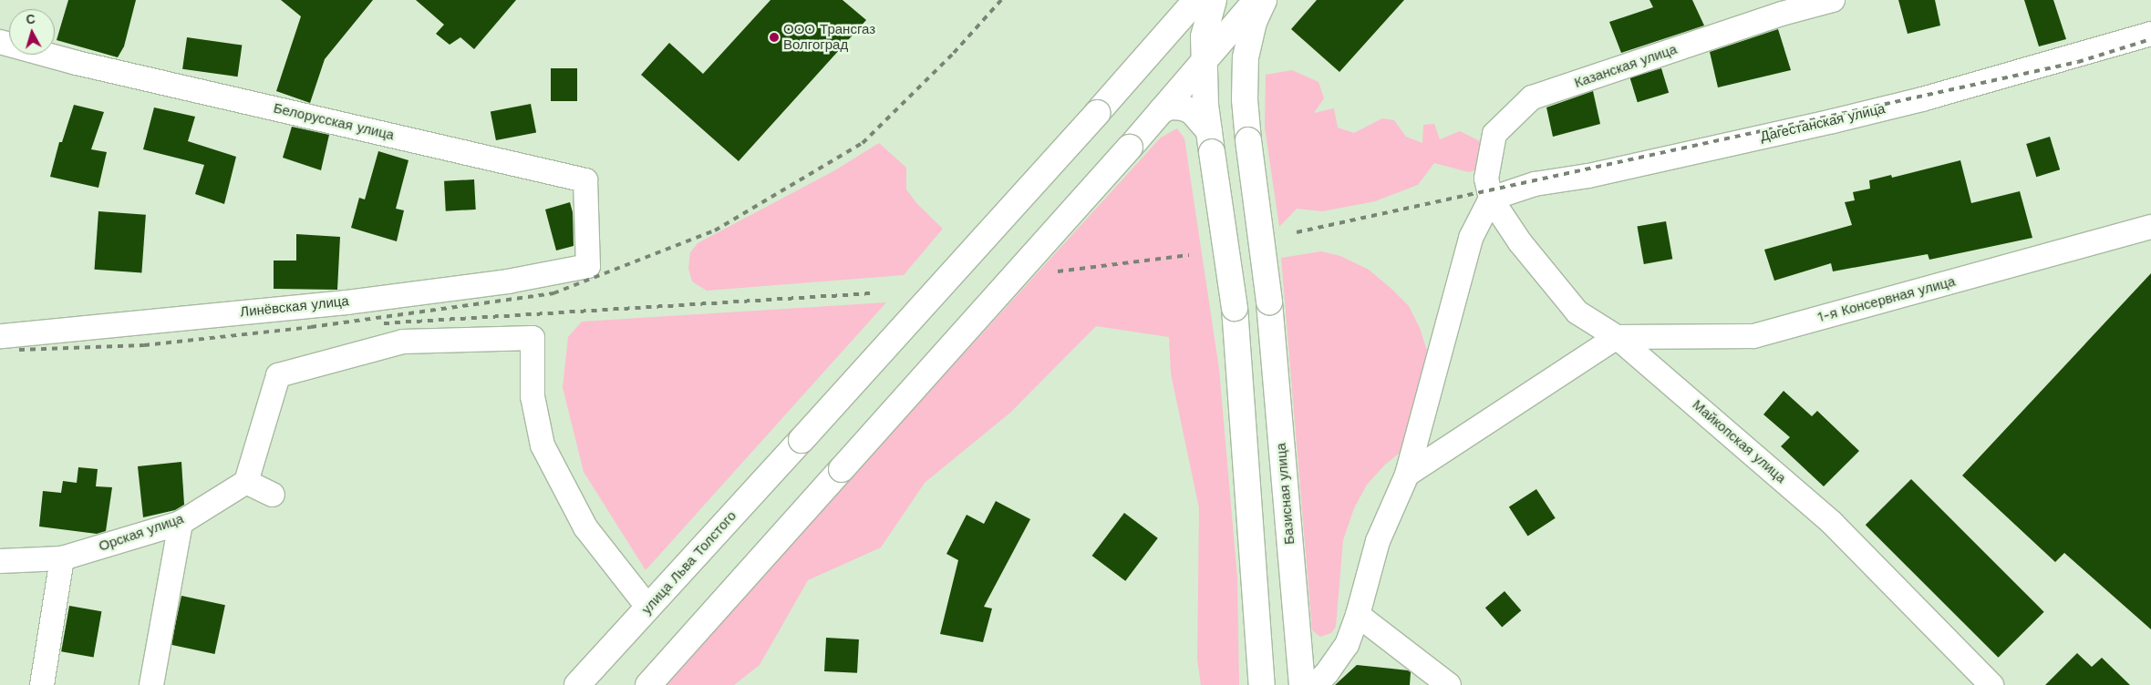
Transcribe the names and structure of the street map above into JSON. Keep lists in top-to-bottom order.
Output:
{
  "streets": {
    "main road": ["Базисная улица", "улица Льва Толстого"],
    "street": [
      "Казанская улица",
      "Белорусская улица",
      "Дагестанская улица",
      "1-я Консервная улица",
      "Линёвская улица",
      "Майкопская улица",
      "Орская улица"
    ]
  },
  "crossings": [
    ["Казанская улица", "Дагестанская улица"],
    ["Казанская улица", "Майкопская улица"],
    ["Белорусская улица", "Линёвская улица"],
    ["Дагестанская улица", "Майкопская улица"],
    ["1-я Консервная улица", "Майкопская улица"]
  ],
  "places": ["ООО Трансгаз Волгоград"],
  "north": "top"
}
